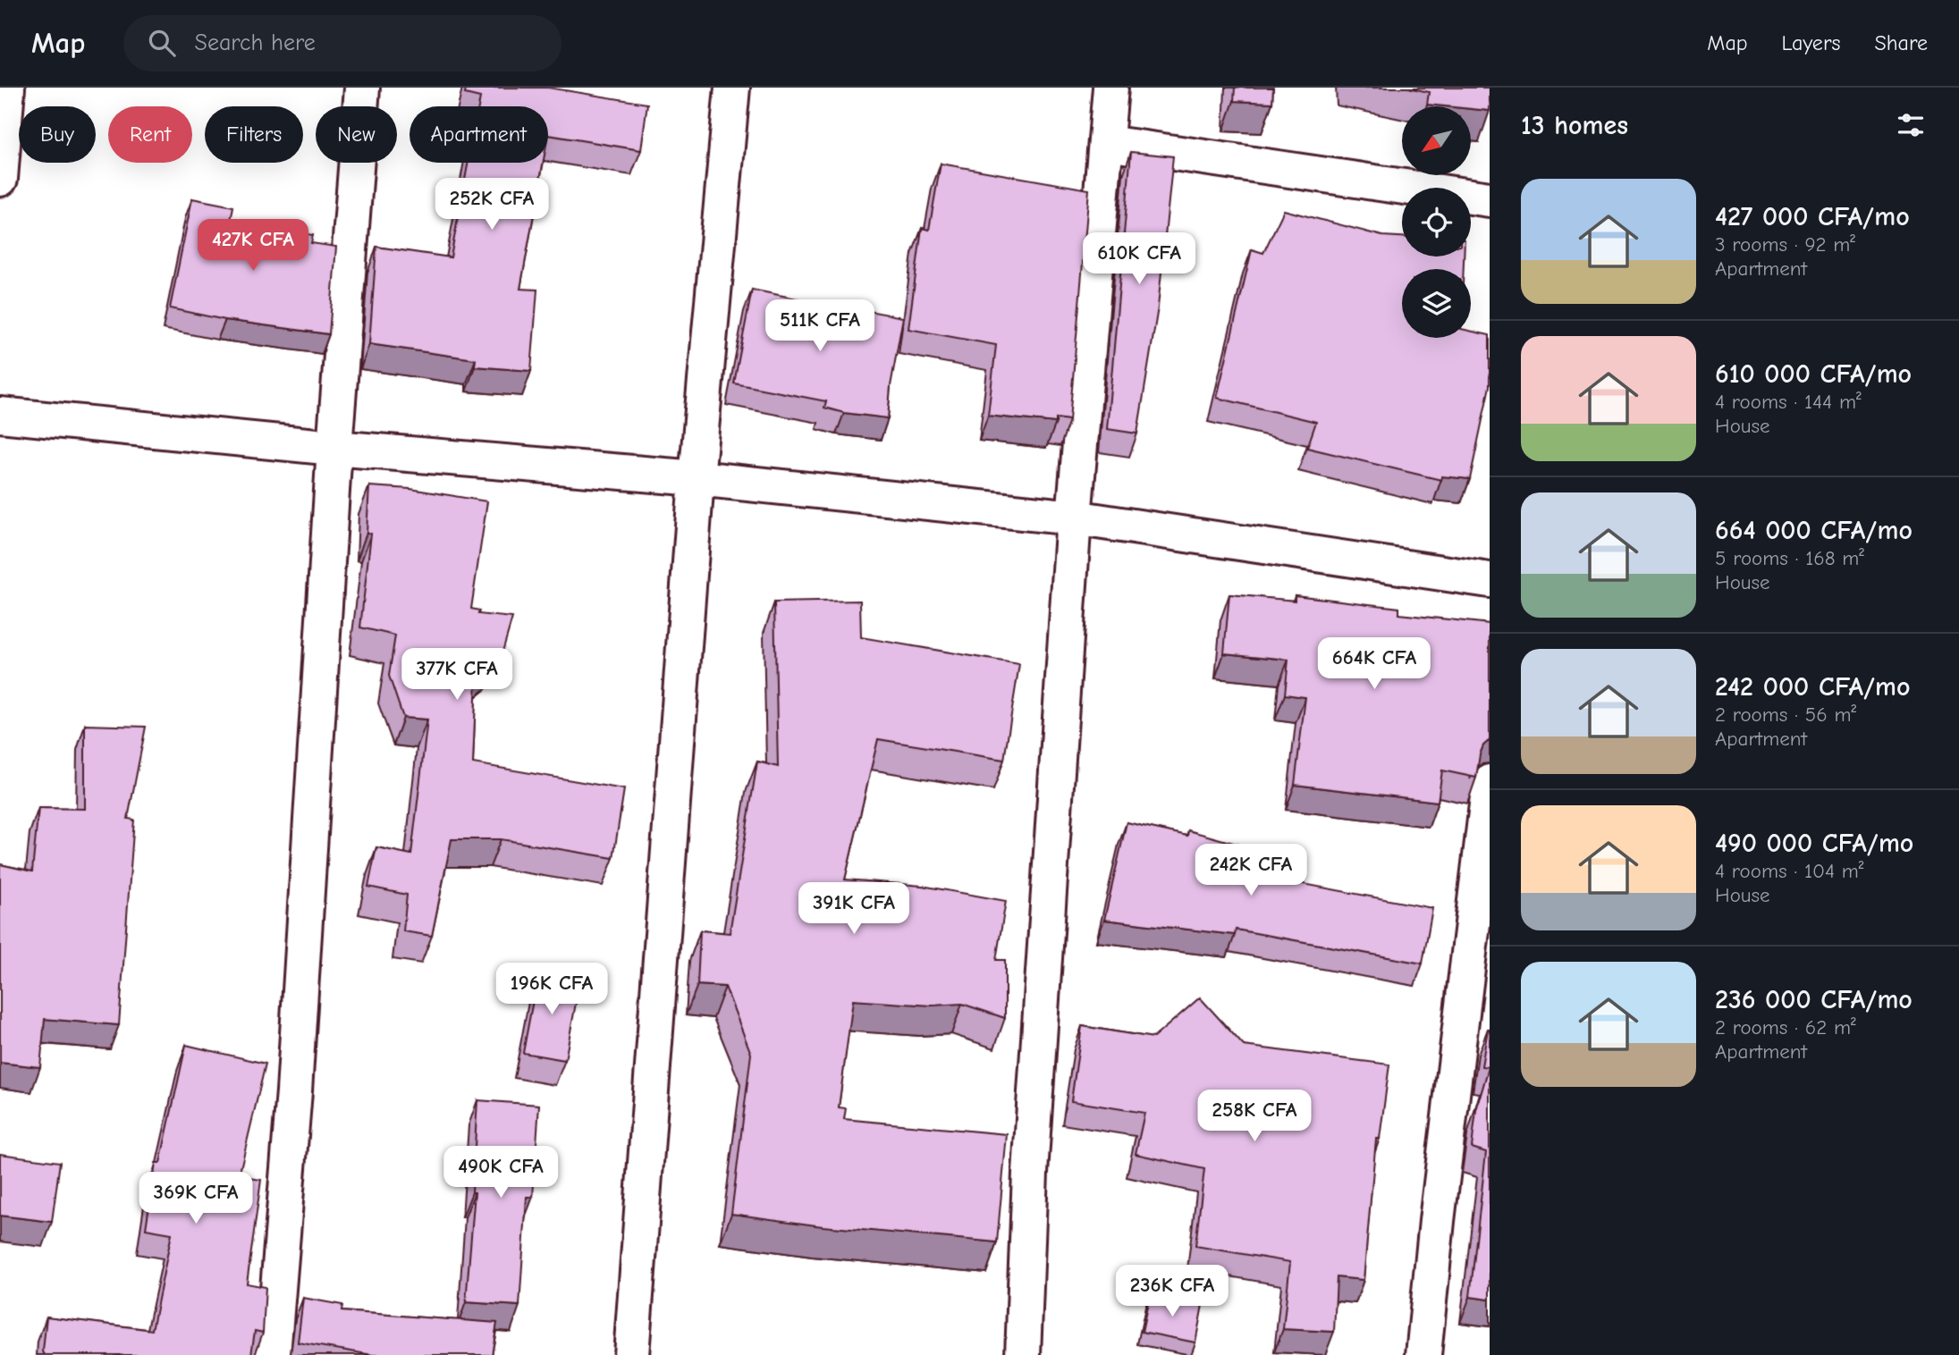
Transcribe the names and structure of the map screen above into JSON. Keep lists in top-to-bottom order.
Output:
{
  "north": "bottom left",
  "page": {
    "header": "Map",
    "search": "Search here",
    "nav": ["Map", "Layers", "Share"],
    "heading": "13 homes",
    "chip": [
      "Buy",
      "Rent",
      "Filters",
      "New",
      "Apartment"
    ],
    "list": [
      {
        "name": "427 000 CFA/mo",
        "note": "3 rooms · 92 m² · Apartment"
      },
      {
        "name": "610 000 CFA/mo",
        "note": "4 rooms · 144 m² · House"
      },
      {
        "name": "664 000 CFA/mo",
        "note": "5 rooms · 168 m² · House"
      },
      {
        "name": "242 000 CFA/mo",
        "note": "2 rooms · 56 m² · Apartment"
      },
      {
        "name": "490 000 CFA/mo",
        "note": "4 rooms · 104 m² · House"
      },
      {
        "name": "236 000 CFA/mo",
        "note": "2 rooms · 62 m² · Apartment"
      }
    ],
    "price": [
      "252K CFA",
      "427K CFA",
      "610K CFA",
      "511K CFA",
      "664K CFA",
      "377K CFA",
      "242K CFA",
      "391K CFA",
      "196K CFA",
      "258K CFA",
      "490K CFA",
      "369K CFA",
      "236K CFA"
    ]
  }
}
